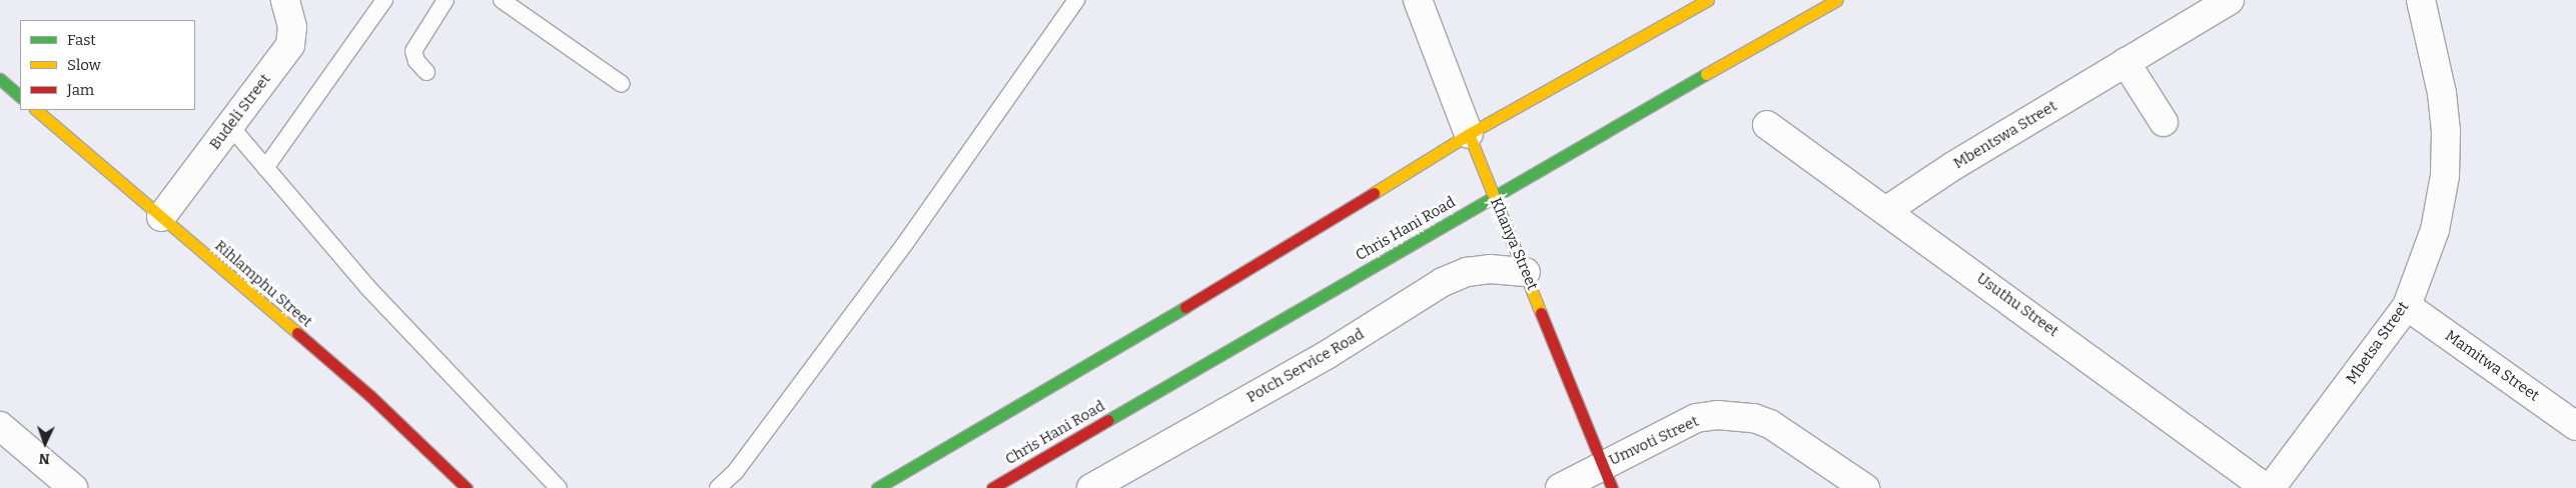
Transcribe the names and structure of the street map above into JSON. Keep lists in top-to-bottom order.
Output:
{
  "streets": {
    "main road": ["Chris Hani Road", "Khanya Street", "Rihlamphu Street"],
    "street": [
      "Budeli Street",
      "Mbentswa Street",
      "Usuthu Street",
      "Mbetsa Street",
      "Potch Service Road",
      "Mamitwa Street",
      "Umvoti Street"
    ]
  },
  "crossings": [
    ["Budeli Street", "Rihlamphu Street"],
    ["Mbentswa Street", "Usuthu Street"],
    ["Chris Hani Road", "Khanya Street"],
    ["Khanya Street", "Potch Service Road"],
    ["Khanya Street", "Umvoti Street"],
    ["Mbetsa Street", "Mamitwa Street"]
  ],
  "legend": ["Fast", "Slow", "Jam"],
  "north": "bottom"
}
